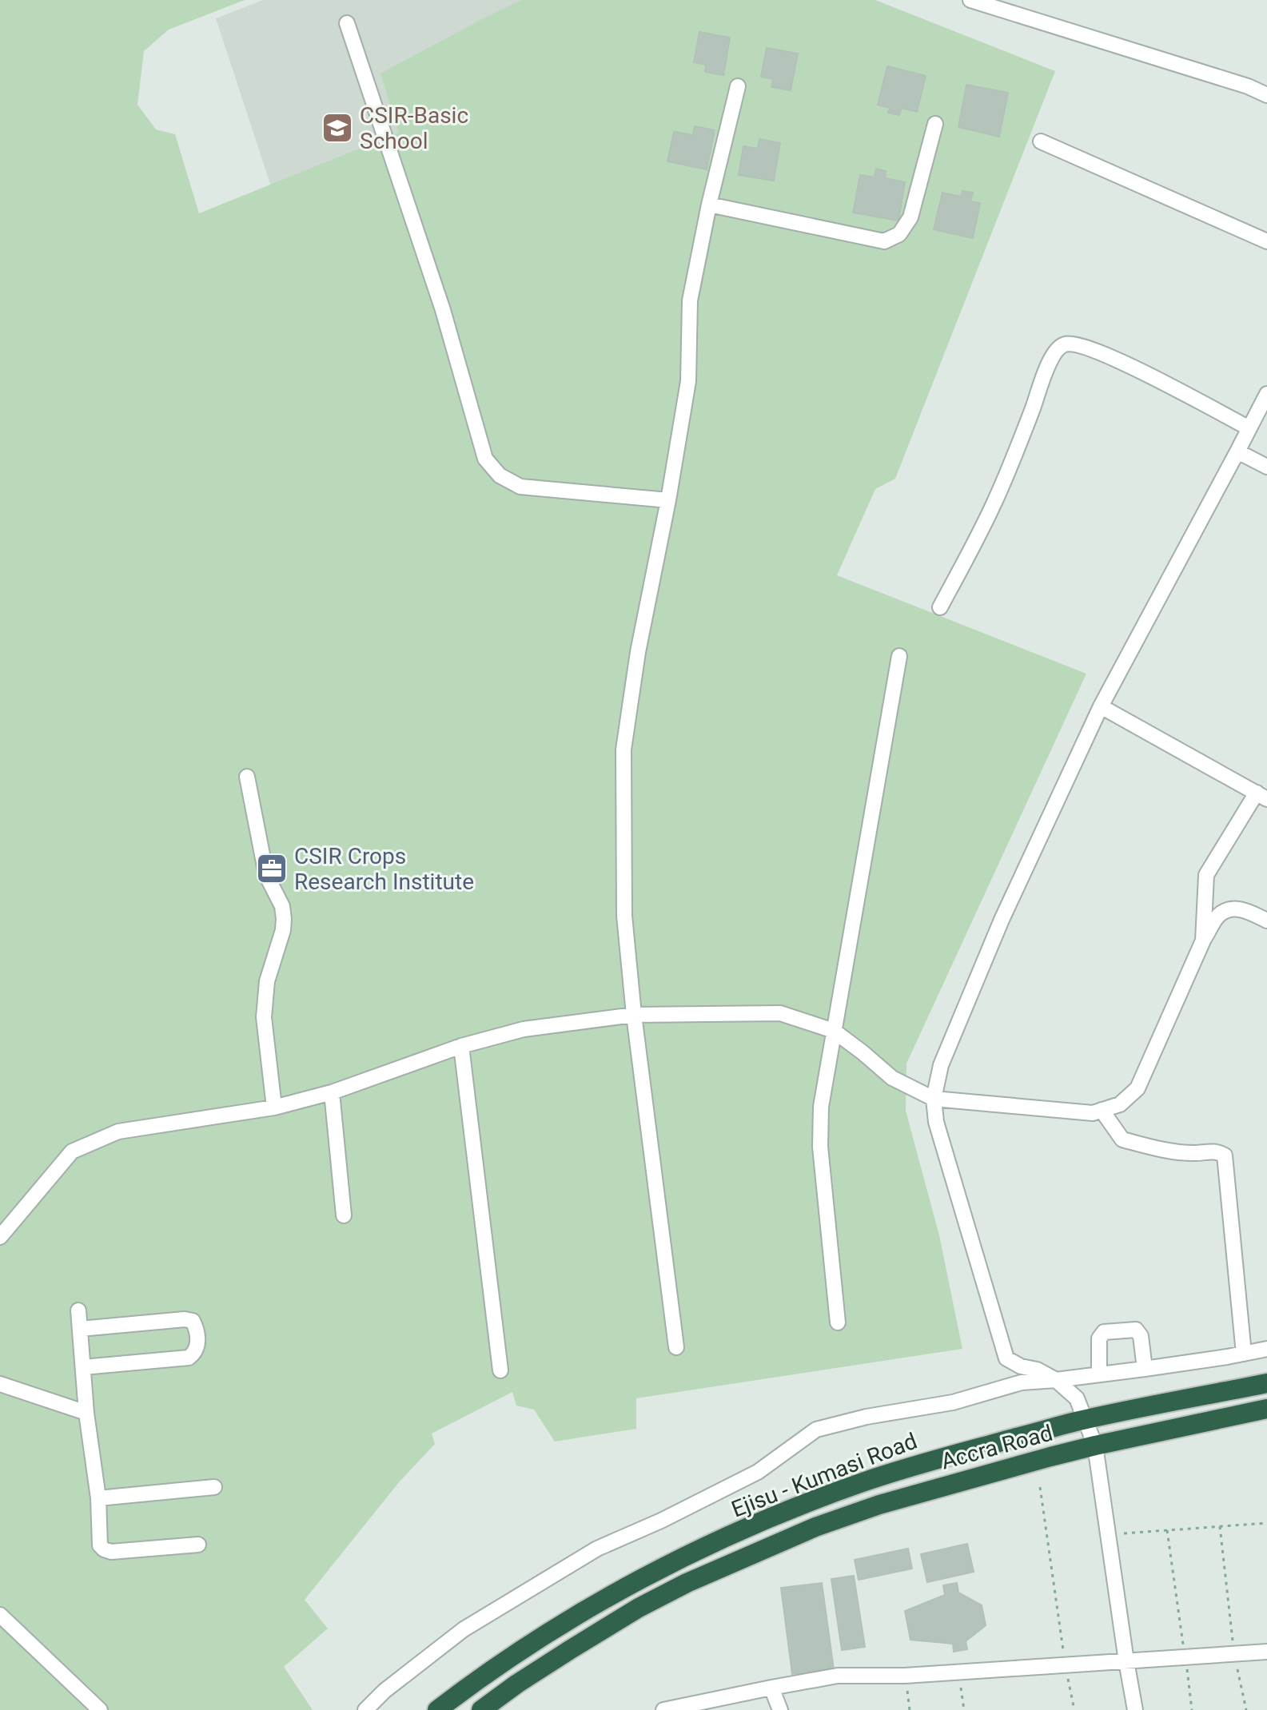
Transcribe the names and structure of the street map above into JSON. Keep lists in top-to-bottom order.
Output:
{
  "streets": {
    "highway": ["Accra Road", "Ejisu - Kumasi Road"]
  },
  "places": {
    "school or university": ["CSIR-Basic School"],
    "office": ["CSIR Crops Research Institute"]
  }
}
